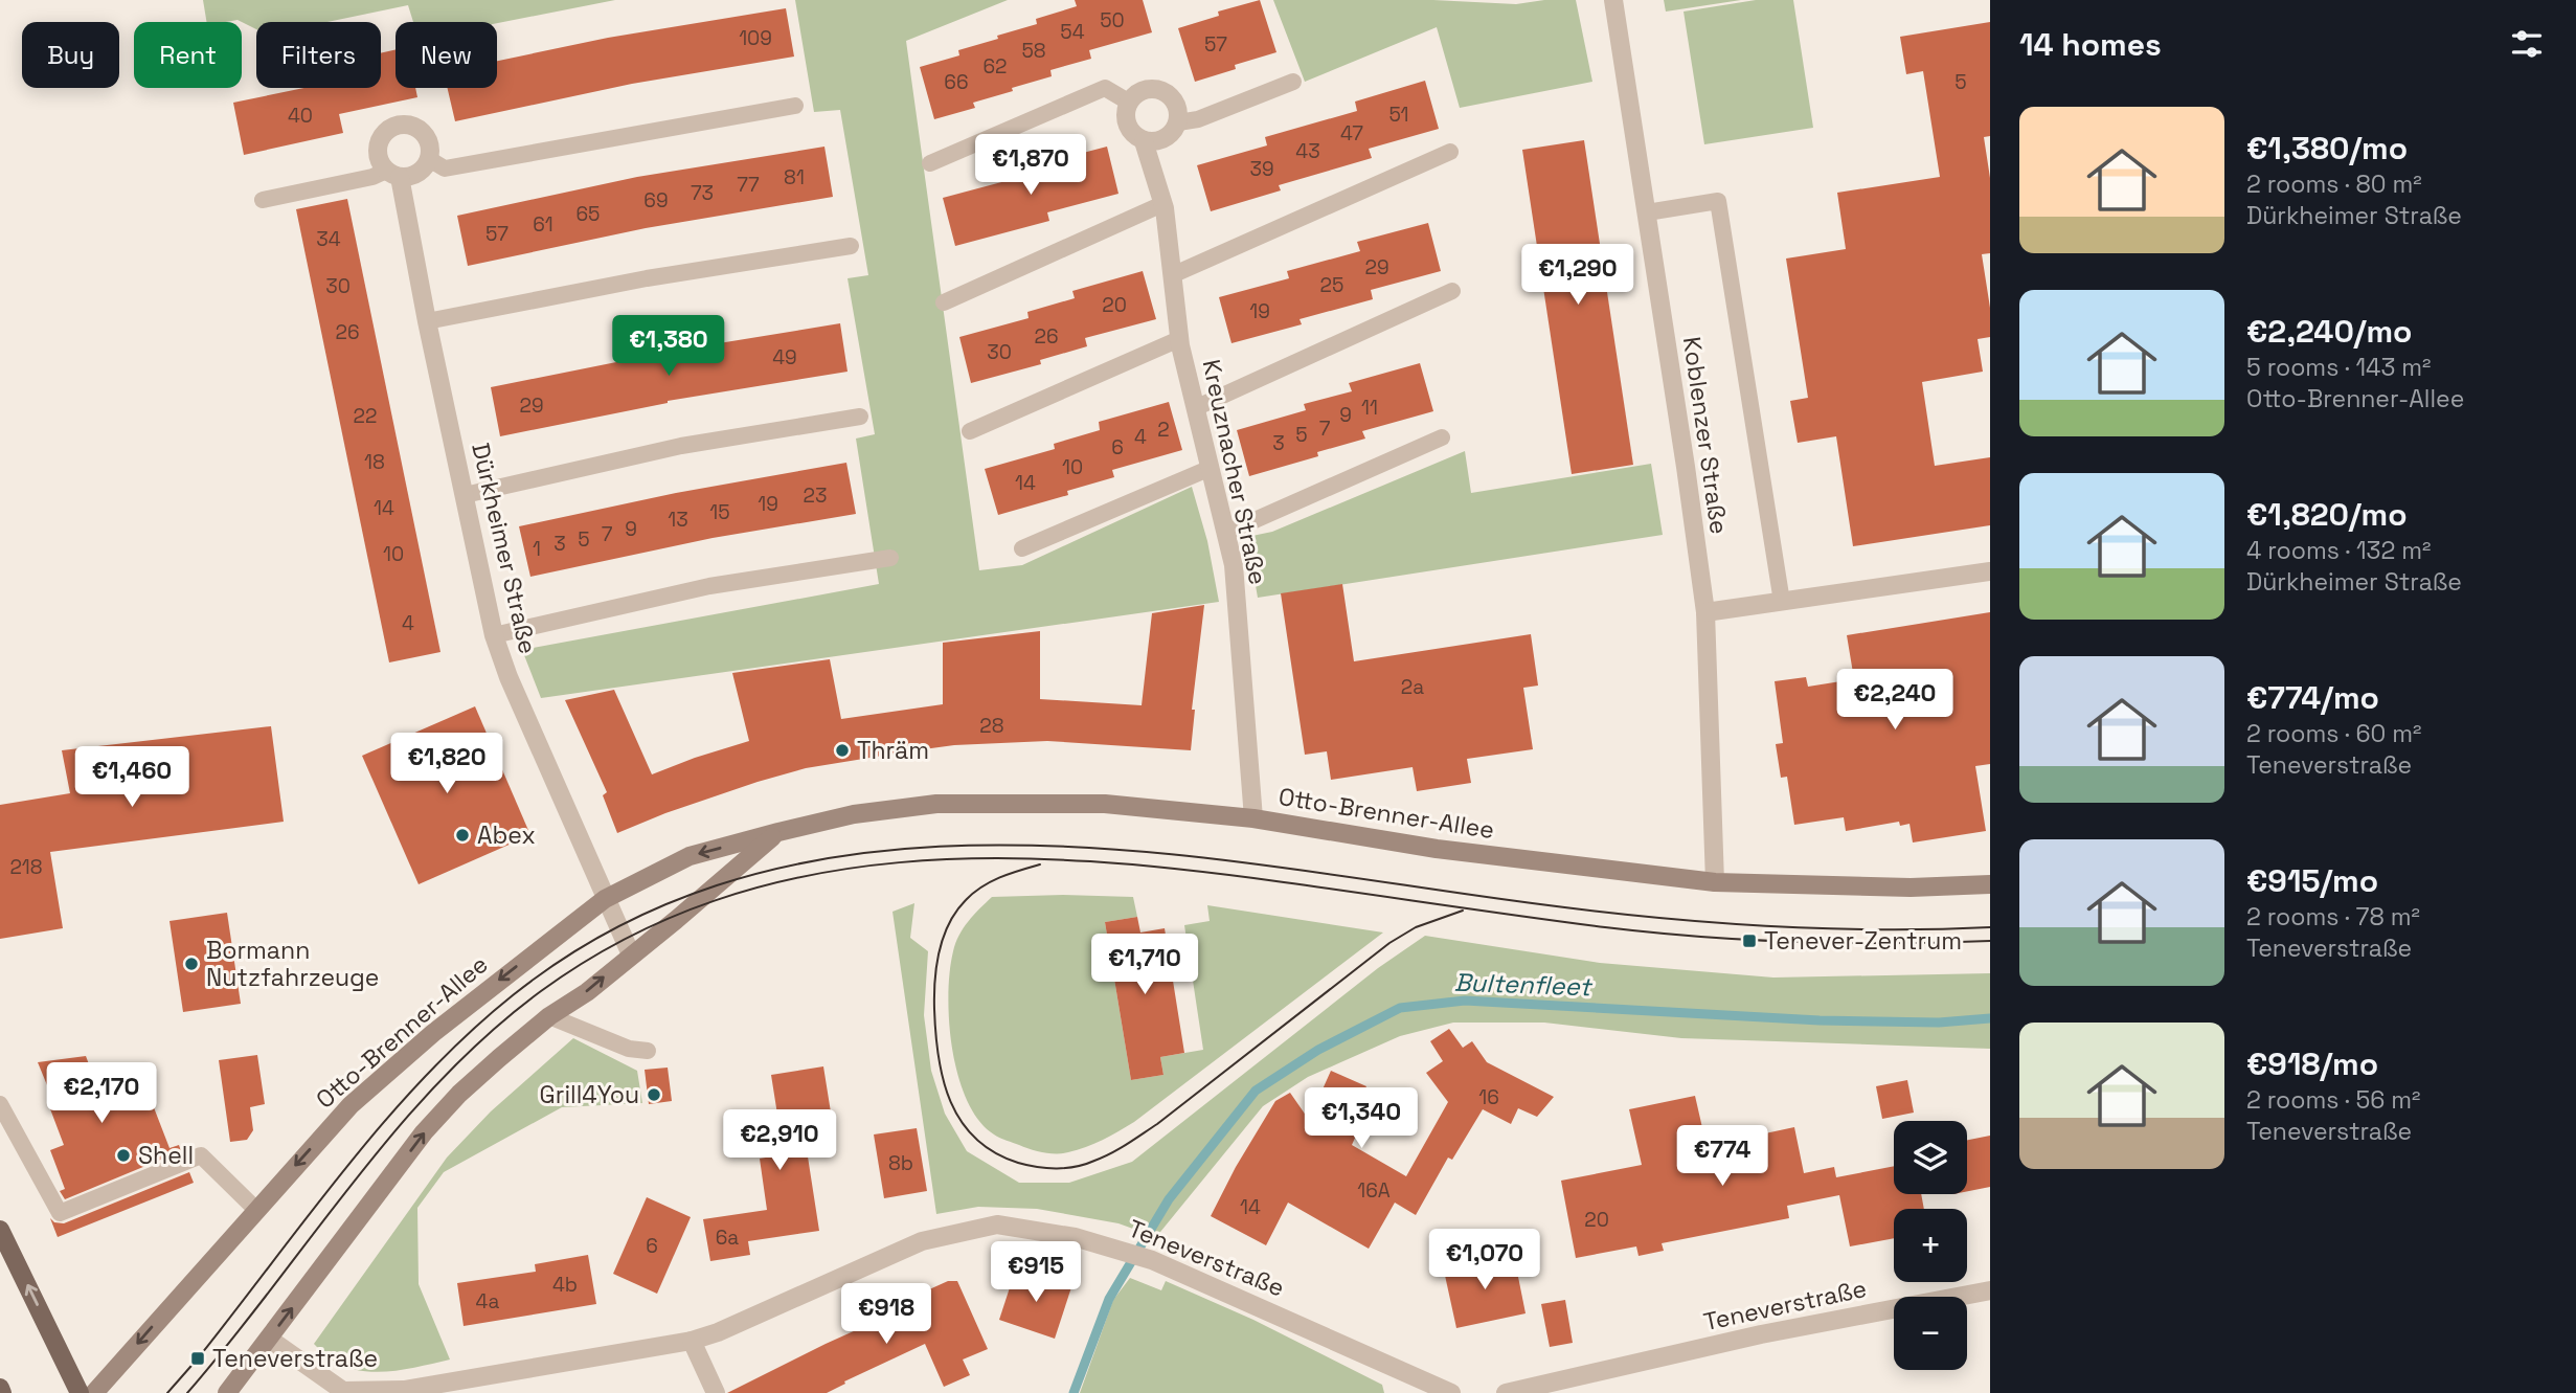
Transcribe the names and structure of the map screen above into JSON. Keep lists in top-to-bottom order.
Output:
{
  "streets": {
    "street": [
      "Koblenzer Straße",
      "Kreuznacher Straße",
      "Dürkheimer Straße",
      "Otto-Brenner-Allee",
      "Teneverstraße"
    ]
  },
  "crossings": [
    ["Koblenzer Straße", "Otto-Brenner-Allee"],
    ["Kreuznacher Straße", "Otto-Brenner-Allee"],
    ["Dürkheimer Straße", "Otto-Brenner-Allee"],
    ["Otto-Brenner-Allee", "Teneverstraße"]
  ],
  "water": ["Bultenfleet"],
  "places": {
    "other": [
      "Thräm",
      "Abex",
      "Bormann Nutzfahrzeuge",
      "Grill4You",
      "Shell"
    ],
    "transit": ["Tenever-Zentrum", "Teneverstraße"]
  },
  "house_numbers": [
    "50",
    "54",
    "109",
    "57",
    "58",
    "62",
    "66",
    "5",
    "51",
    "40",
    "47",
    "43",
    "39",
    "81",
    "77",
    "73",
    "69",
    "65",
    "61",
    "57",
    "34",
    "29",
    "25",
    "30",
    "20",
    "19",
    "26",
    "26",
    "30",
    "49",
    "29",
    "11",
    "9",
    "22",
    "7",
    "2",
    "5",
    "4",
    "3",
    "6",
    "18",
    "10",
    "14",
    "23",
    "19",
    "14",
    "15",
    "13",
    "9",
    "7",
    "5",
    "3",
    "1",
    "10",
    "4",
    "2a",
    "28",
    "218",
    "16",
    "8b",
    "16A",
    "14",
    "20",
    "6a",
    "6",
    "4b",
    "4a"
  ],
  "page": {
    "heading": "14 homes",
    "chip": [
      "Buy",
      "Rent",
      "Filters",
      "New"
    ],
    "list": [
      {
        "name": "€1,380/mo",
        "note": "2 rooms · 80 m² · Dürkheimer Straße"
      },
      {
        "name": "€2,240/mo",
        "note": "5 rooms · 143 m² · Otto-Brenner-Allee"
      },
      {
        "name": "€1,820/mo",
        "note": "4 rooms · 132 m² · Dürkheimer Straße"
      },
      {
        "name": "€774/mo",
        "note": "2 rooms · 60 m² · Teneverstraße"
      },
      {
        "name": "€915/mo",
        "note": "2 rooms · 78 m² · Teneverstraße"
      },
      {
        "name": "€918/mo",
        "note": "2 rooms · 56 m² · Teneverstraße"
      }
    ],
    "price": [
      "€1,870",
      "€1,290",
      "€1,380",
      "€2,240",
      "€1,820",
      "€1,460",
      "€1,710",
      "€2,170",
      "€1,340",
      "€2,910",
      "€774",
      "€1,070",
      "€915",
      "€918"
    ],
    "map_buttons": ["+", "−"]
  }
}
